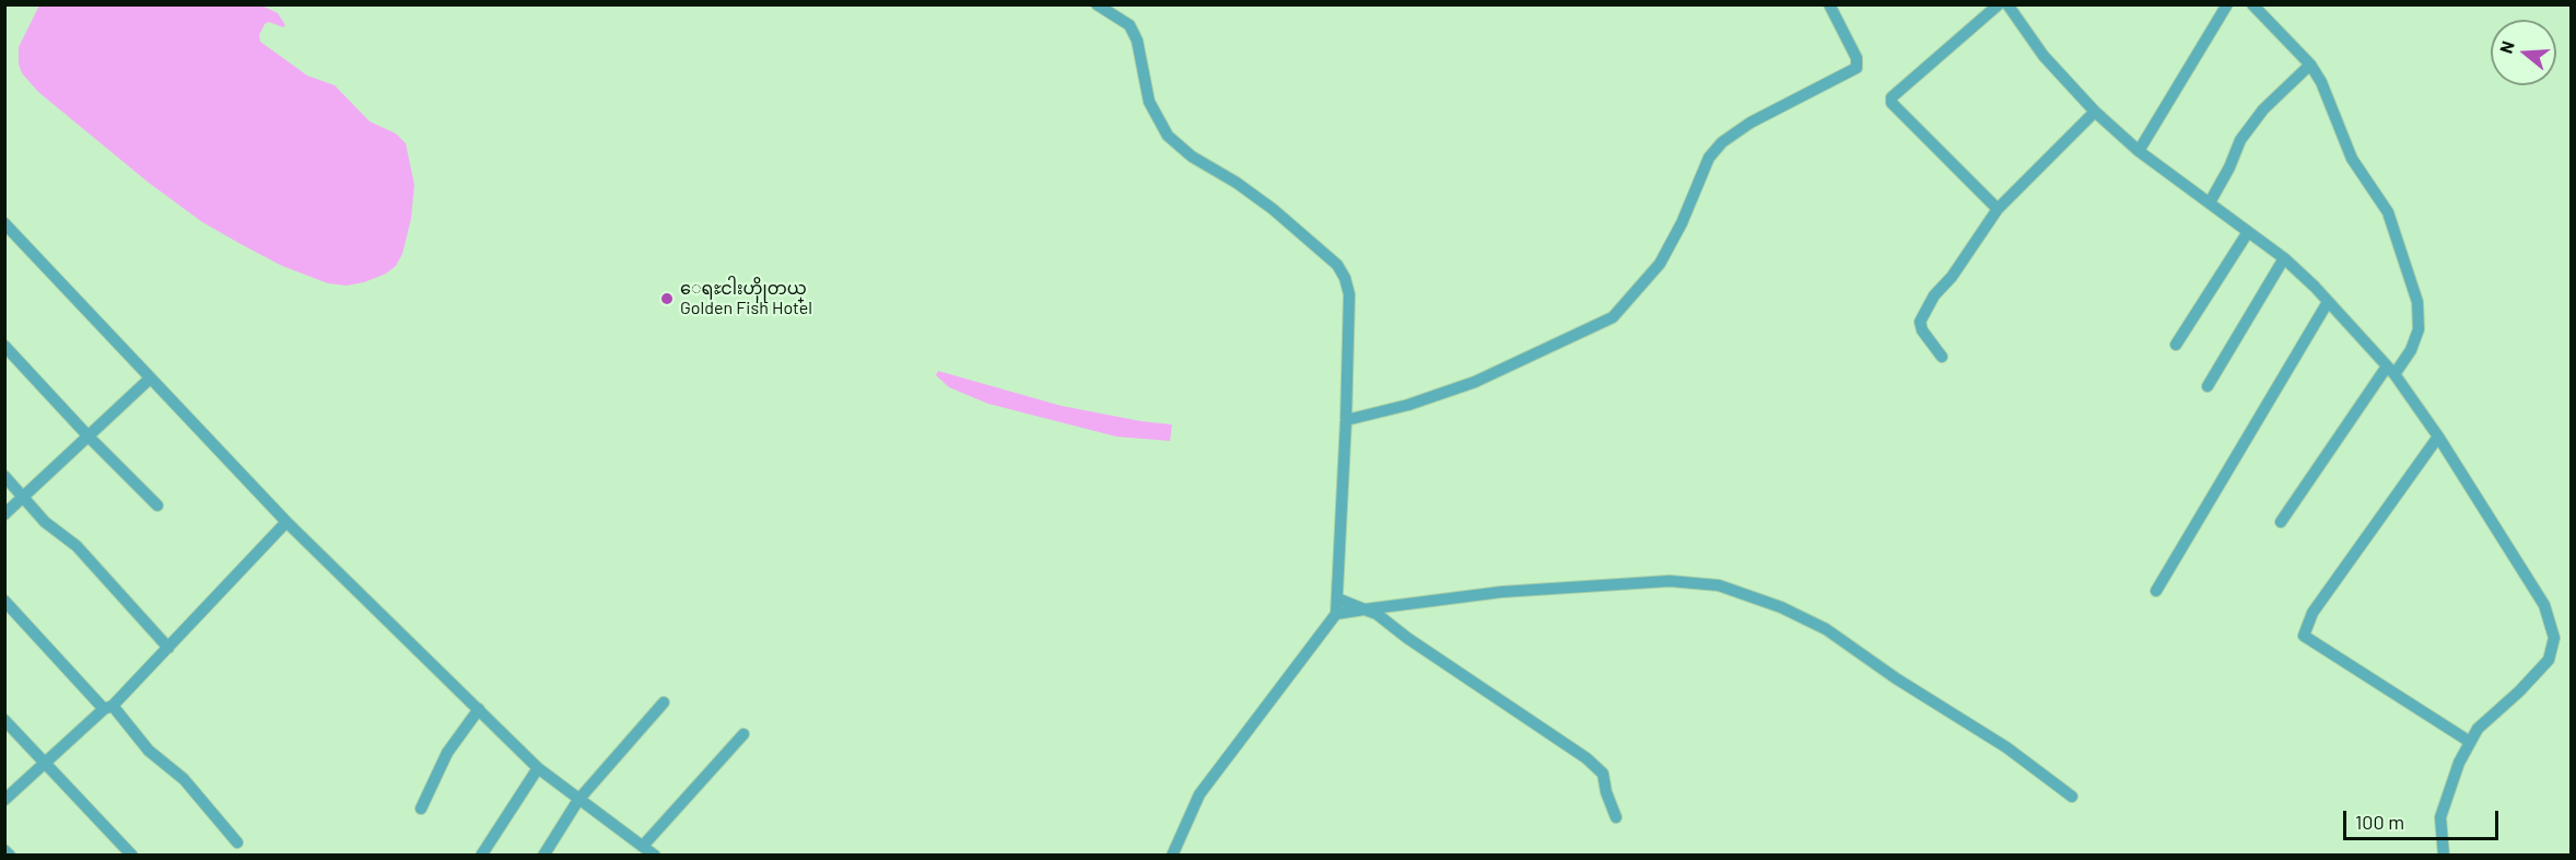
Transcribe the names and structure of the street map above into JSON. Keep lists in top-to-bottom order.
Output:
{
  "places": ["ေရႊငါးဟိုုတယ္ Golden Fish Hotel"],
  "scale_bar": "100 m",
  "north": "left"
}
